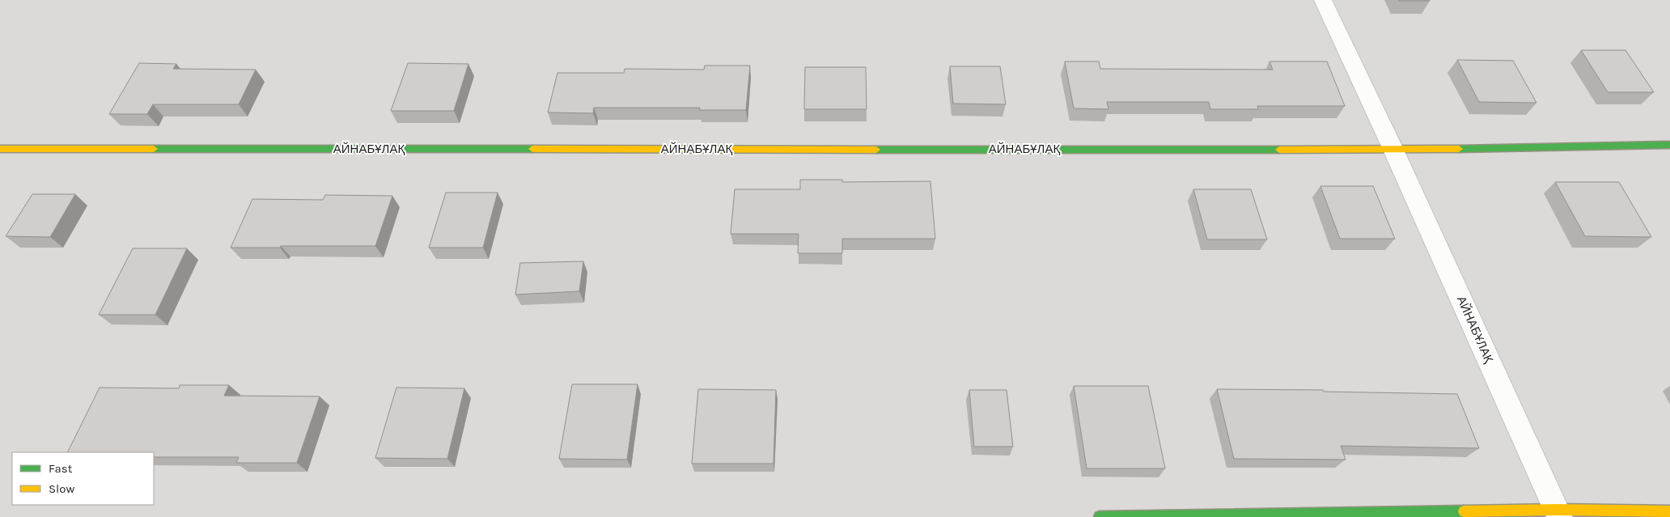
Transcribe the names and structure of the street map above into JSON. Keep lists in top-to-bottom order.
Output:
{
  "streets": {
    "street": ["АЙНАБҰЛАҚ"]
  },
  "legend": ["Fast", "Slow"]
}
